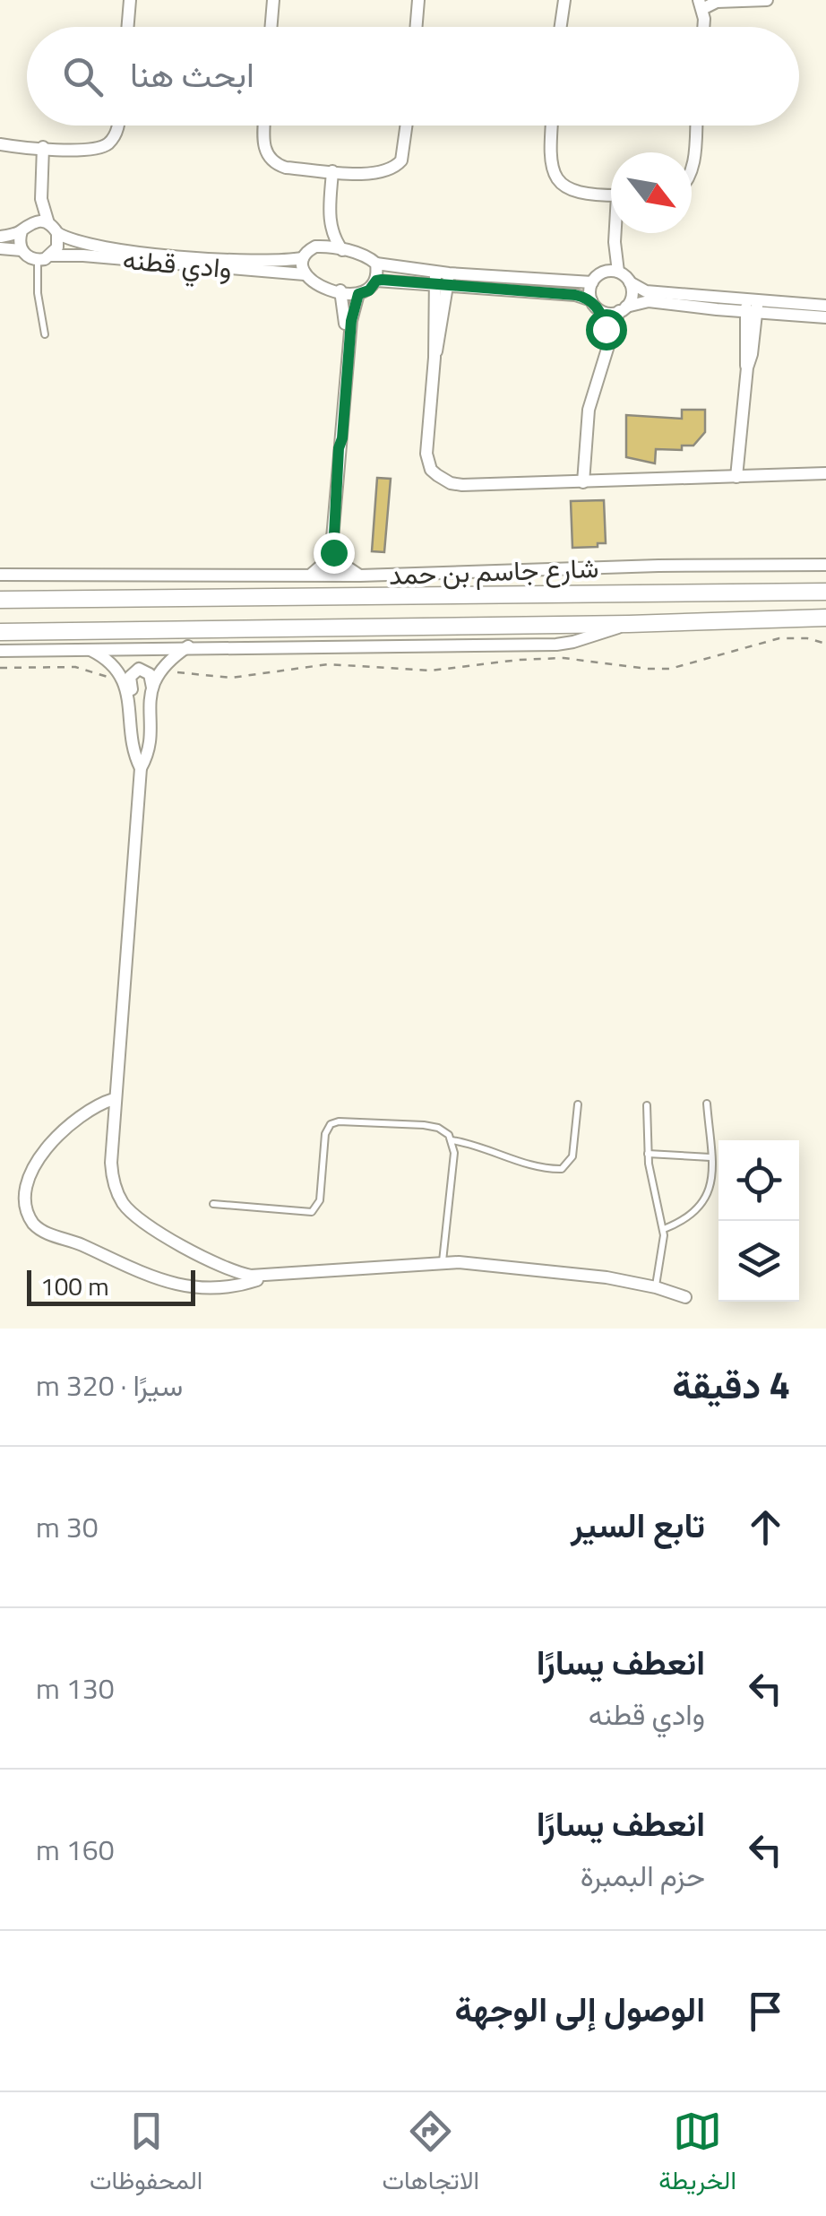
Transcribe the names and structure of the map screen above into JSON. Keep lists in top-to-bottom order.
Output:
{
  "streets": {
    "main road": ["شارع جاسم بن حمد"],
    "street": ["وادي قطنه"]
  },
  "scale_bar": "100 m",
  "north": "bottom right",
  "page": {
    "search": "ابحث هنا",
    "scale": "100 m",
    "heading": ["4 دقيقة", "سيرًا · 320 m"],
    "list": [
      ["تابع السير", "30 m"],
      ["انعطف يسارًا", "وادي قطنه", "130 m"],
      ["انعطف يسارًا", "حزم البمبرة", "160 m"],
      "الوصول إلى الوجهة"
    ],
    "nav": ["الخريطة", "الاتجاهات", "المحفوظات"]
  }
}
